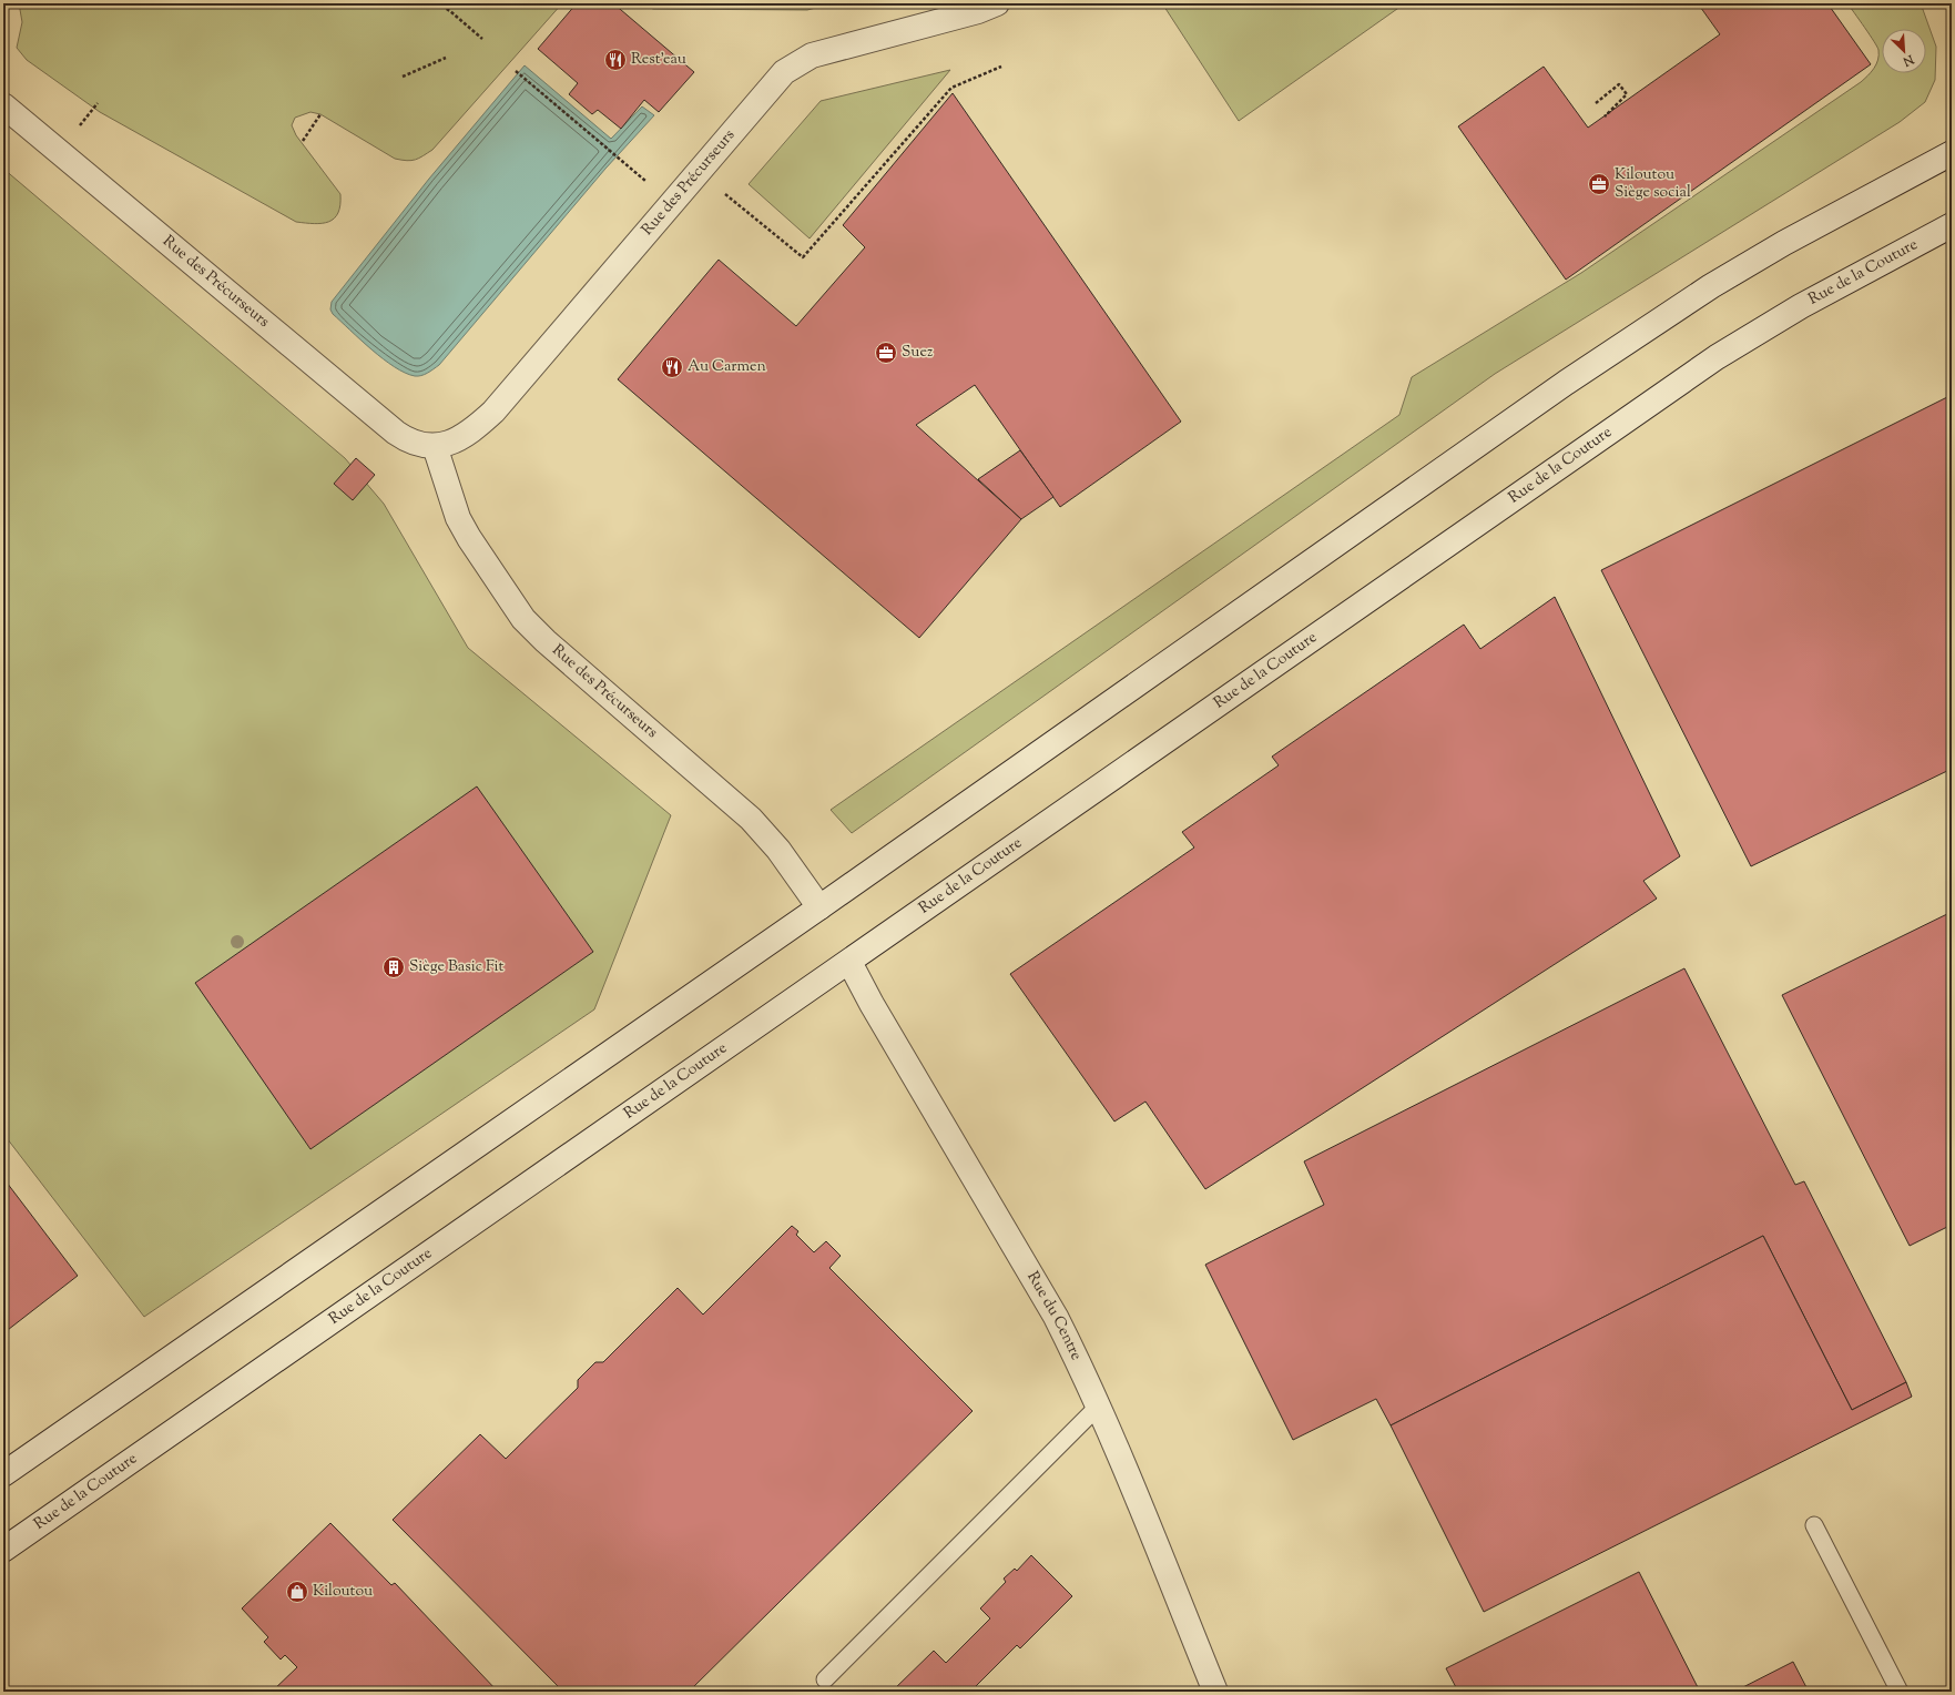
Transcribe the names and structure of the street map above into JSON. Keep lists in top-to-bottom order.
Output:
{
  "streets": {
    "street": ["Rue des Précurseurs", "Rue de la Couture", "Rue du Centre"]
  },
  "crossings": [
    ["Rue de la Couture", "Rue du Centre"]
  ],
  "places": {
    "restaurant": ["Rest'eau", "Au Carmen"],
    "office": ["Kiloutou Siège social", "Suez"],
    "building": ["Siège Basic Fit"],
    "shop": ["Kiloutou"]
  },
  "north": "bottom right"
}
